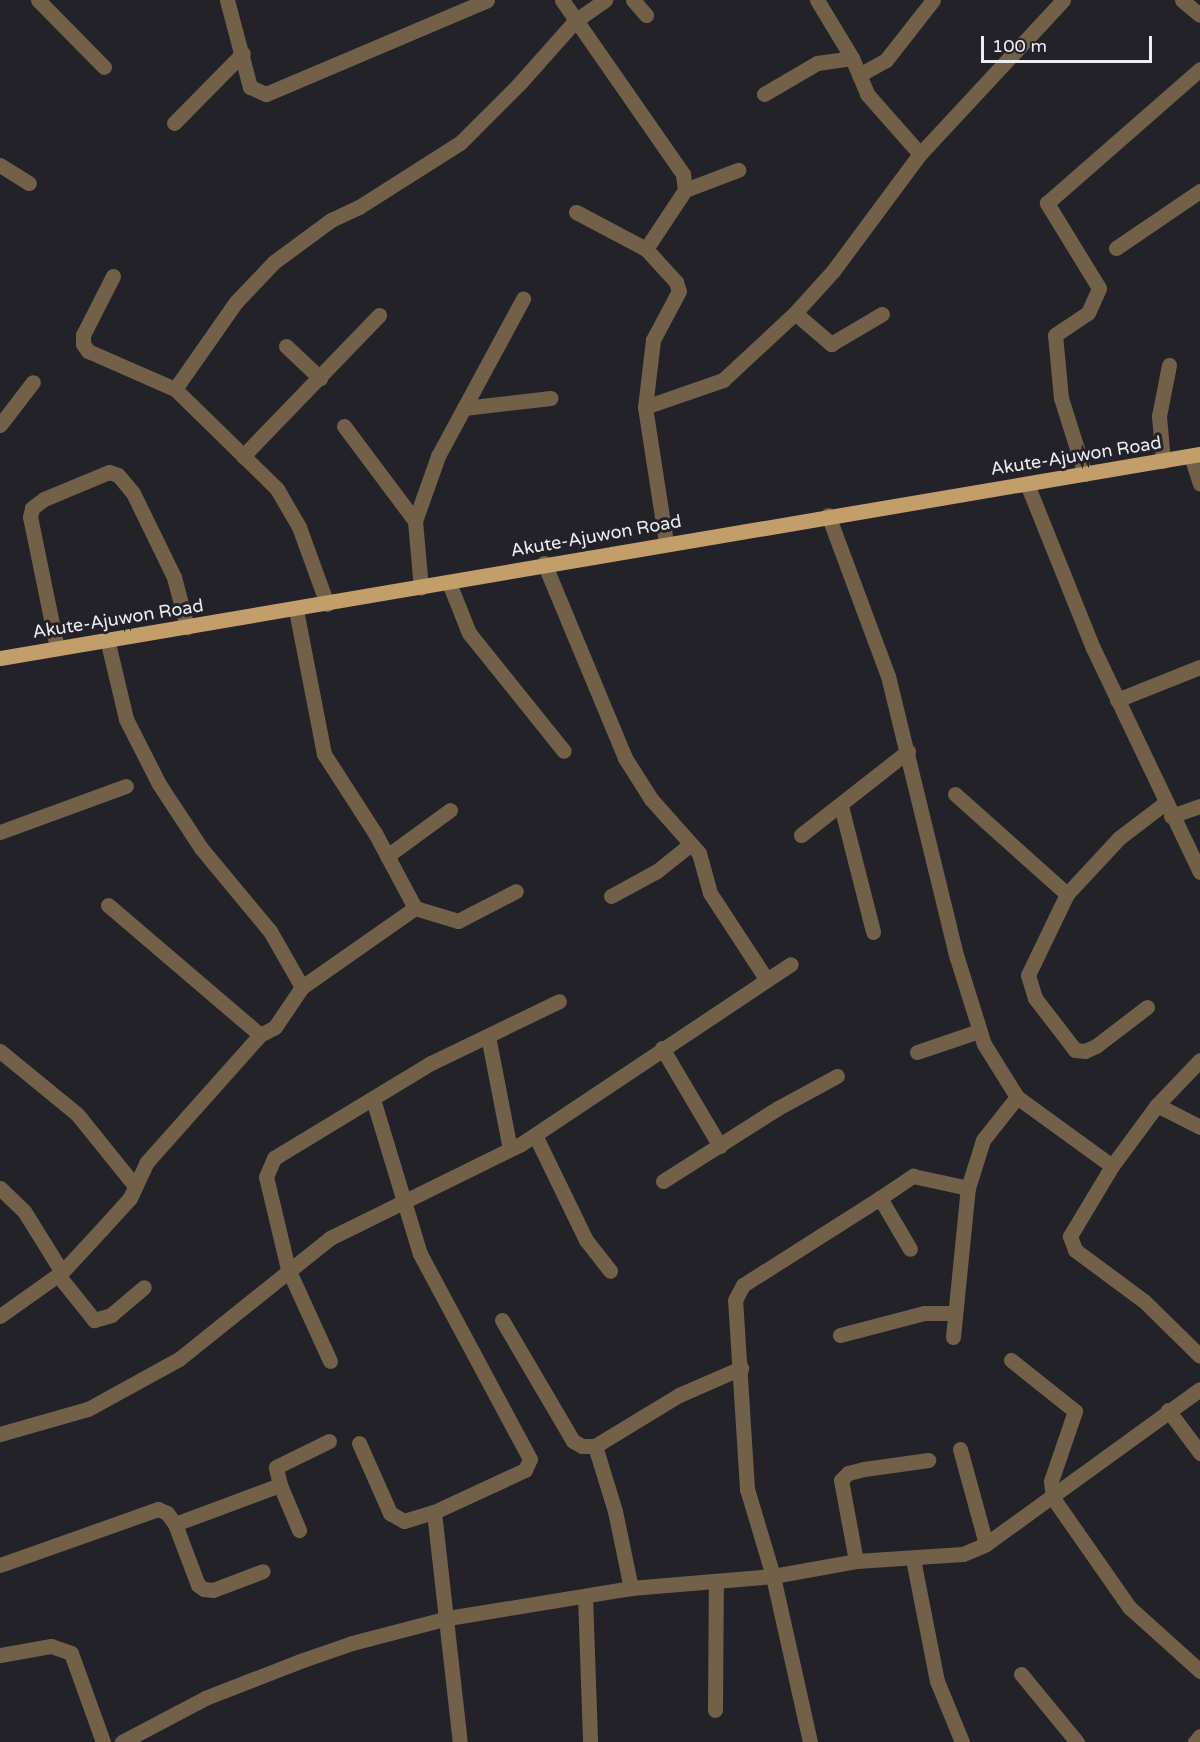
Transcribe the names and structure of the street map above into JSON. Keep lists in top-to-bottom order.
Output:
{
  "streets": {
    "main road": ["Akute-Ajuwon Road"]
  },
  "scale_bar": "100 m"
}
